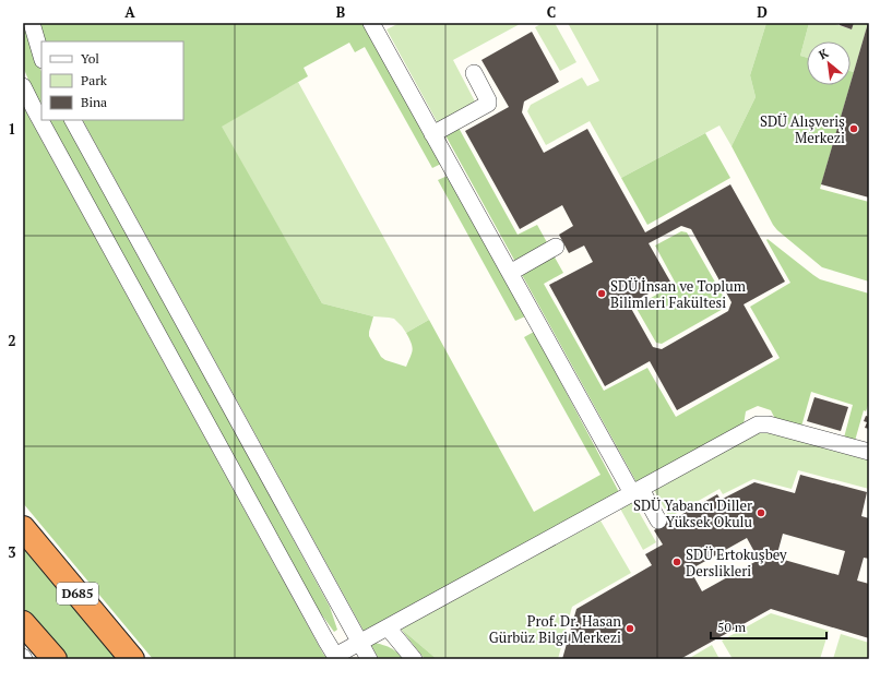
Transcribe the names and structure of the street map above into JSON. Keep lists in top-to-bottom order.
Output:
{
  "streets": {
    "highway": ["D685"]
  },
  "places": [
    "SDÜ Alışveriş Merkezi",
    "SDÜ İnsan ve Toplum Bilimleri Fakültesi",
    "SDÜ Yabancı Diller Yüksek Okulu",
    "SDÜ Ertokuşbey Derslikleri",
    "Prof. Dr. Hasan Gürbüz Bilgi Merkezi"
  ],
  "legend": ["Yol", "Park", "Bina"],
  "scale_bar": "50 m",
  "north": "top left",
  "grid": {
    "columns": [
      "A",
      "B",
      "C",
      "D"
    ],
    "rows": ["1", "2", "3"]
  }
}
